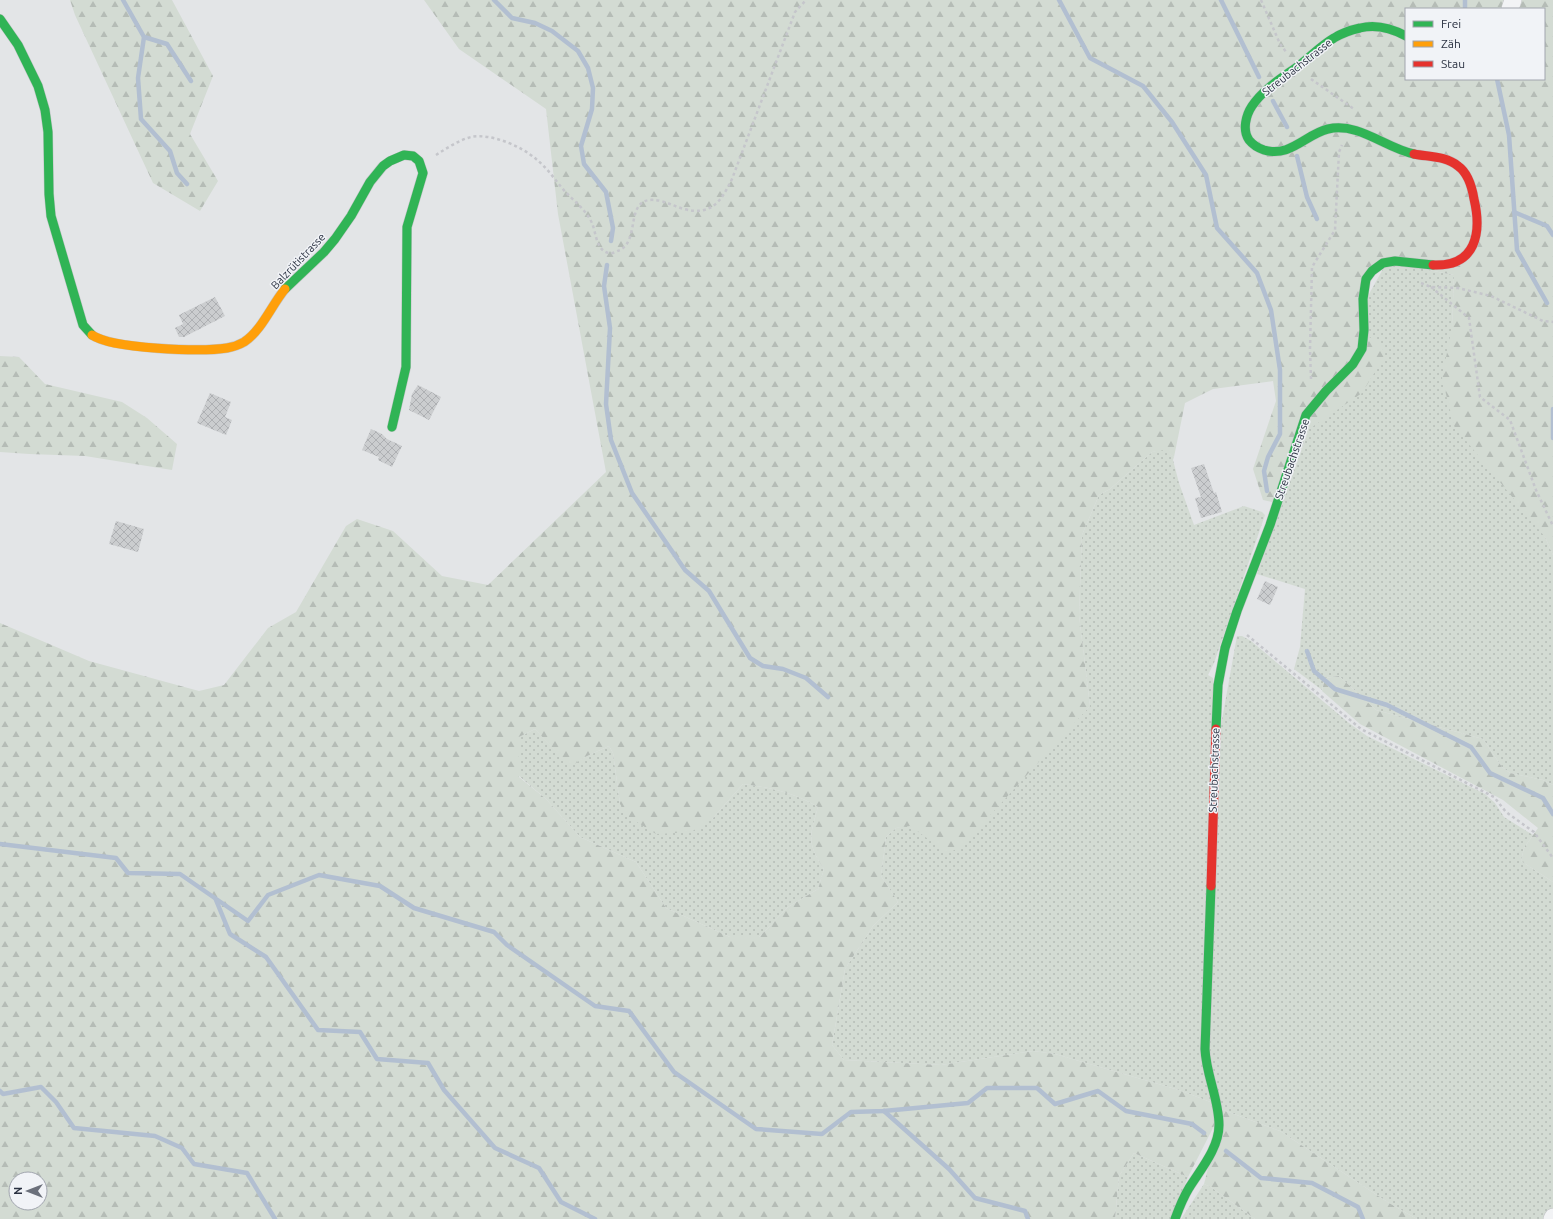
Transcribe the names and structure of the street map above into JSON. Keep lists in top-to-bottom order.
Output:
{
  "streets": {
    "street": ["Streubachstrasse", "Balzrütistrasse"]
  },
  "legend": ["Frei", "Zäh", "Stau"],
  "north": "left"
}
